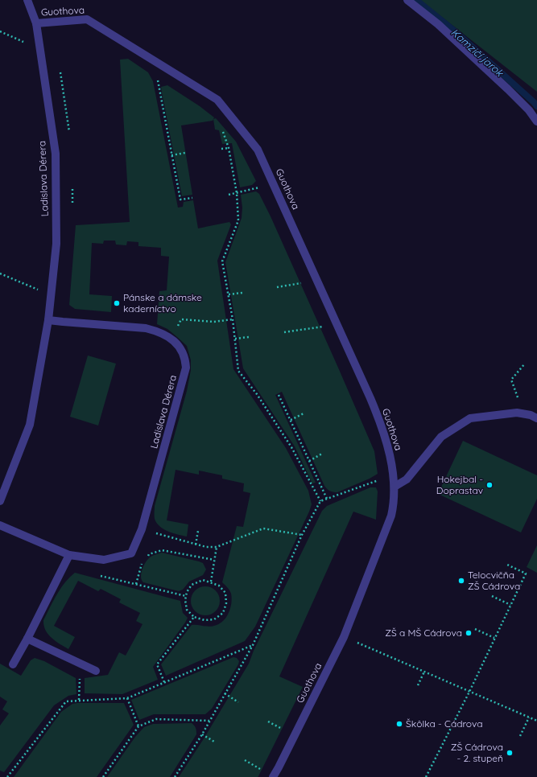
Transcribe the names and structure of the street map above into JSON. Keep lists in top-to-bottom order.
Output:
{
  "streets": {
    "street": ["Guothova", "Ladislava Dérera"]
  },
  "crossings": [
    ["Guothova", "Ladislava Dérera"]
  ],
  "water": ["Kamzičí jarok"],
  "places": [
    "Pánske a dámske kaderníctvo",
    "Hokejbal - Doprastav",
    "Telocvičňa ZŠ Cádrova",
    "ZŠ a MŠ Cádrova",
    "Škôlka - Cádrova",
    "ZŠ Cádrova - 2. stupeň"
  ]
}
